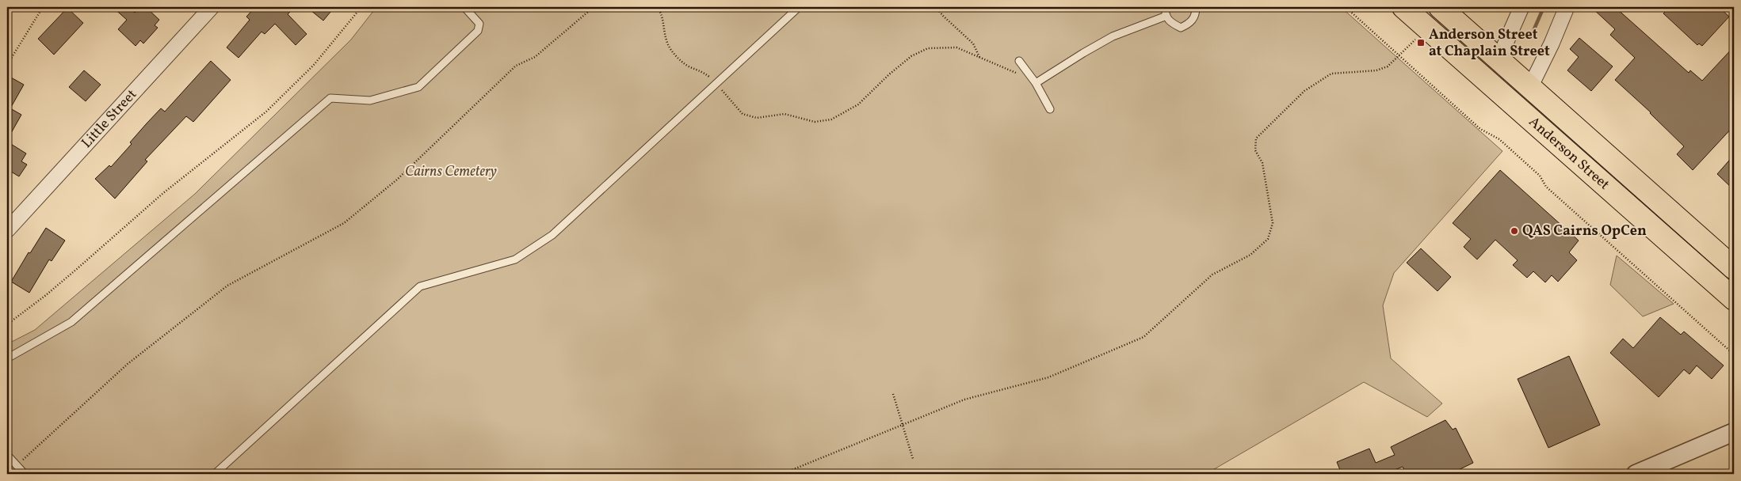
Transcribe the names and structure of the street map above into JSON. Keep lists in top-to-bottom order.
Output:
{
  "streets": {
    "main road": ["Anderson Street"],
    "street": ["Little Street"]
  },
  "parks": ["Cairns Cemetery"],
  "places": {
    "transit": ["Anderson Street at Chaplain Street"],
    "other": ["QAS Cairns OpCen"]
  }
}
